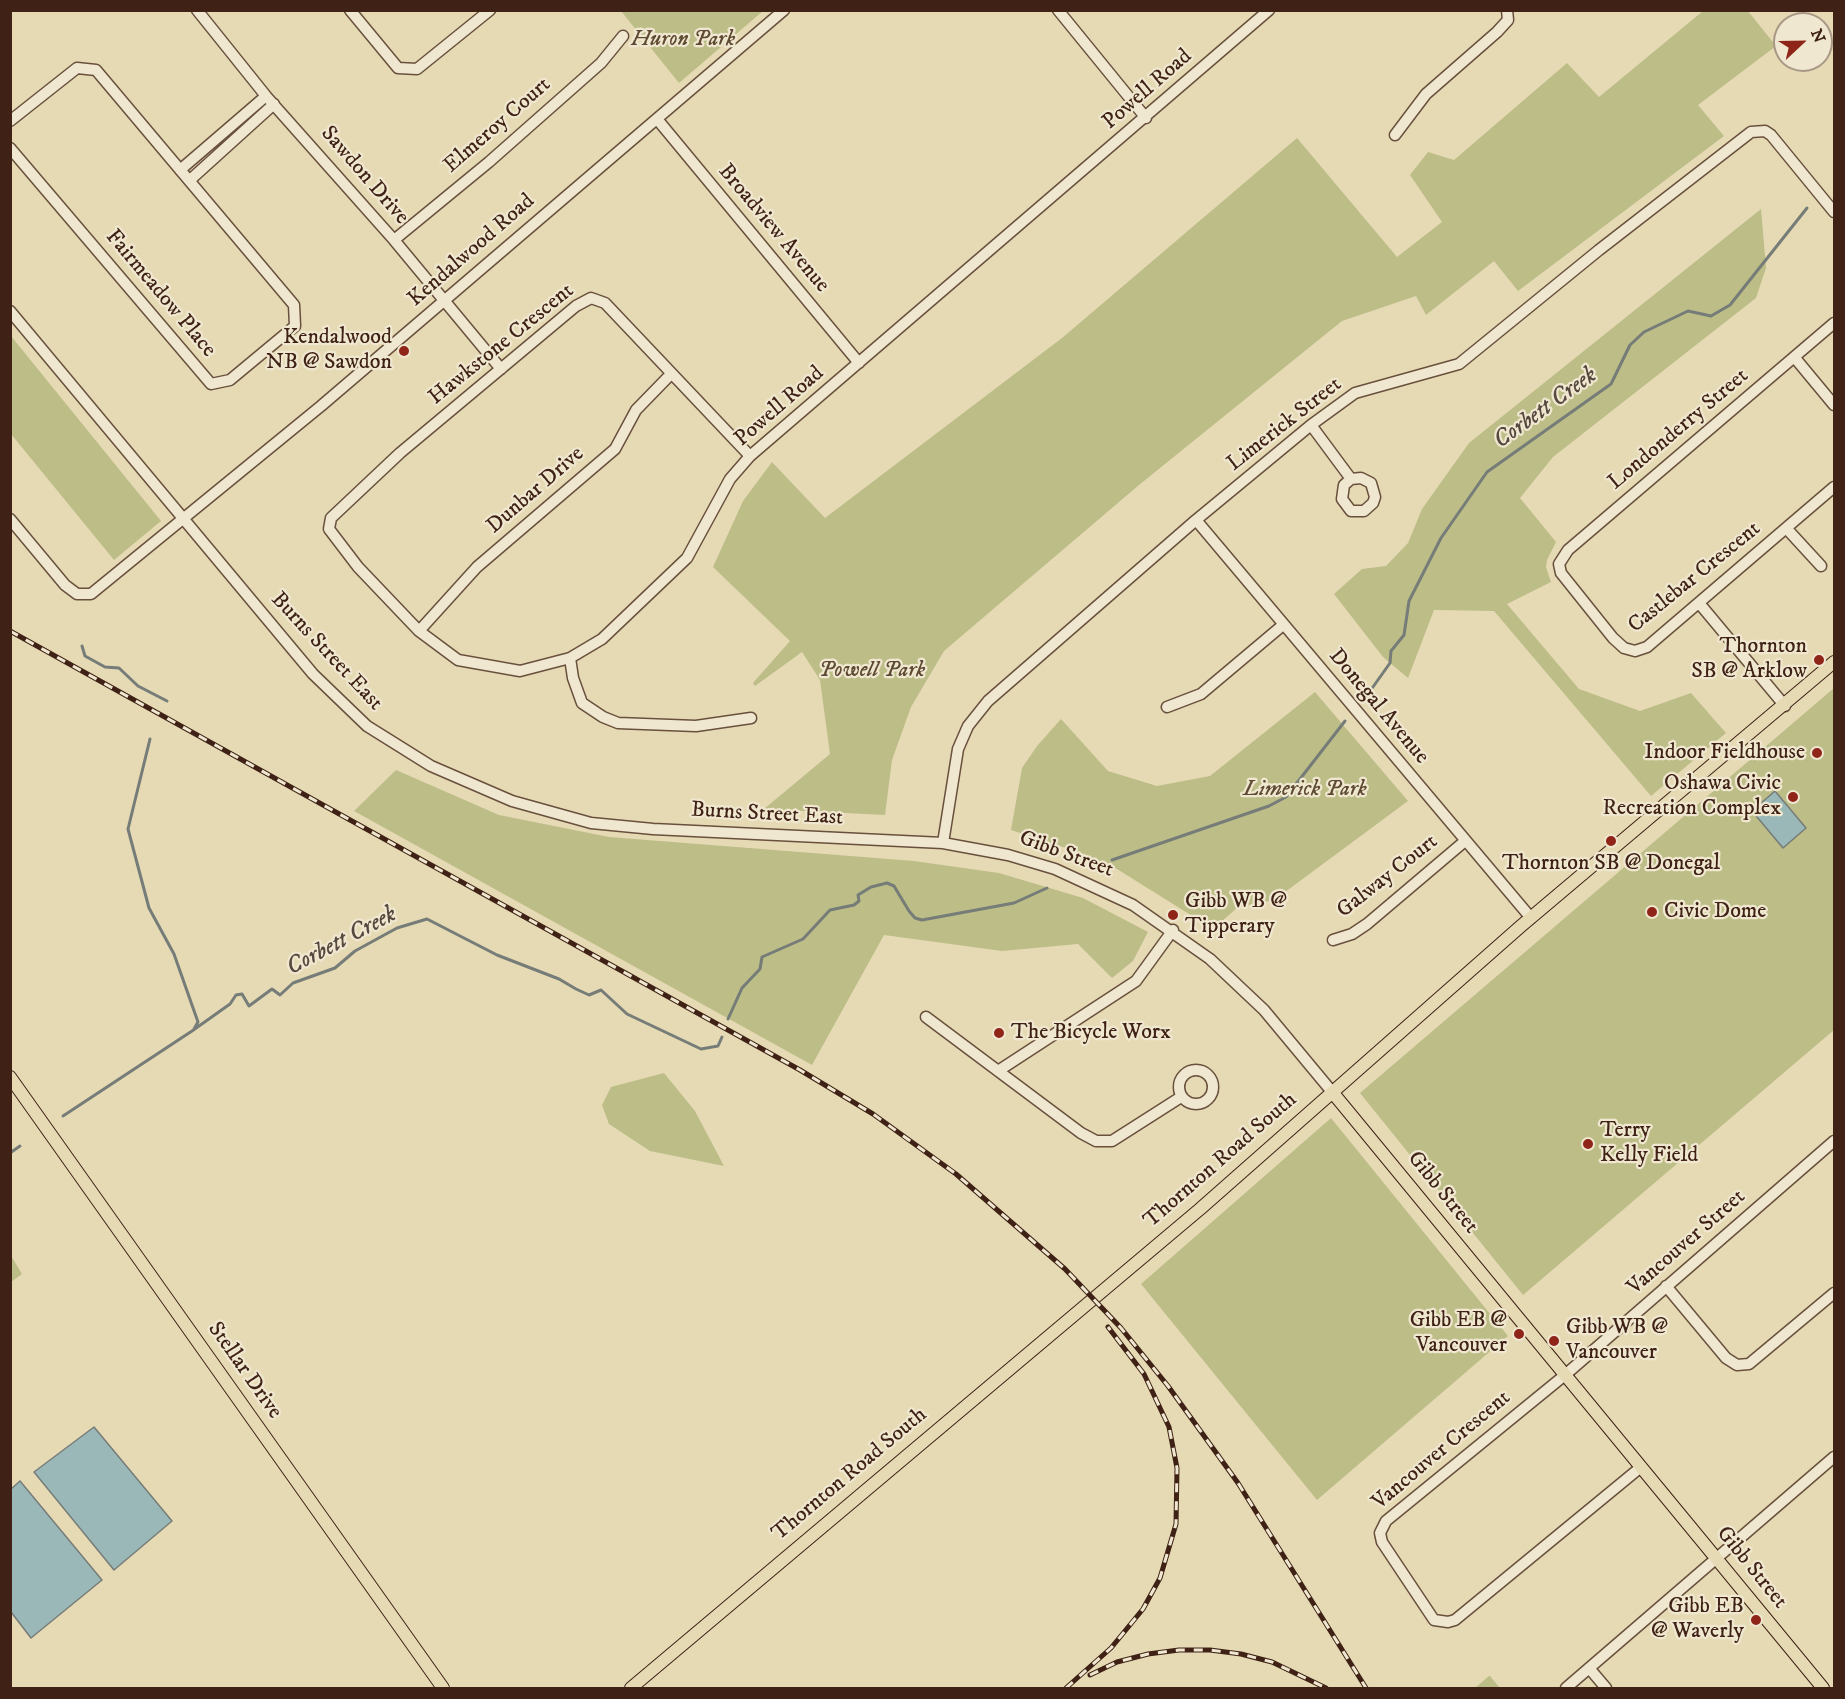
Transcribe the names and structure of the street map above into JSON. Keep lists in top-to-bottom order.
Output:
{
  "streets": {
    "main road": ["Gibb Street", "Thornton Road South", "Stellar Drive"],
    "street": [
      "Powell Road",
      "Elmeroy Court",
      "Sawdon Drive",
      "Broadview Avenue",
      "Kendalwood Road",
      "Fairmeadow Place",
      "Hawkstone Crescent",
      "Limerick Street",
      "Londonderry Street",
      "Dunbar Drive",
      "Castlebar Crescent",
      "Burns Street East",
      "Donegal Avenue",
      "Galway Court",
      "Vancouver Street",
      "Vancouver Crescent"
    ]
  },
  "crossings": [
    ["Powell Road", "Broadview Avenue"],
    ["Powell Road", "Hawkstone Crescent"],
    ["Powell Road", "Dunbar Drive"],
    ["Elmeroy Court", "Sawdon Drive"],
    ["Sawdon Drive", "Kendalwood Road"],
    ["Sawdon Drive", "Hawkstone Crescent"],
    ["Broadview Avenue", "Kendalwood Road"],
    ["Kendalwood Road", "Burns Street East"],
    ["Hawkstone Crescent", "Dunbar Drive"],
    ["Limerick Street", "Burns Street East"],
    ["Limerick Street", "Donegal Avenue"],
    ["Limerick Street", "Gibb Street"],
    ["Londonderry Street", "Castlebar Crescent"],
    ["Burns Street East", "Gibb Street"],
    ["Donegal Avenue", "Galway Court"],
    ["Donegal Avenue", "Thornton Road South"],
    ["Gibb Street", "Thornton Road South"],
    ["Gibb Street", "Vancouver Street"],
    ["Gibb Street", "Vancouver Crescent"],
    ["Vancouver Street", "Vancouver Crescent"]
  ],
  "water": ["Corbett Creek"],
  "parks": ["Huron Park", "Powell Park", "Limerick Park"],
  "places": [
    "Kendalwood NB @ Sawdon",
    "Thornton SB @ Arklow",
    "Indoor Fieldhouse",
    "Oshawa Civic Recreation Complex",
    "Thornton SB @ Donegal",
    "Civic Dome",
    "Gibb WB @ Tipperary",
    "The Bicycle Worx",
    "Terry Kelly Field",
    "Gibb EB @ Vancouver",
    "Gibb WB @ Vancouver",
    "Gibb EB @ Waverly"
  ],
  "north": "right"
}
